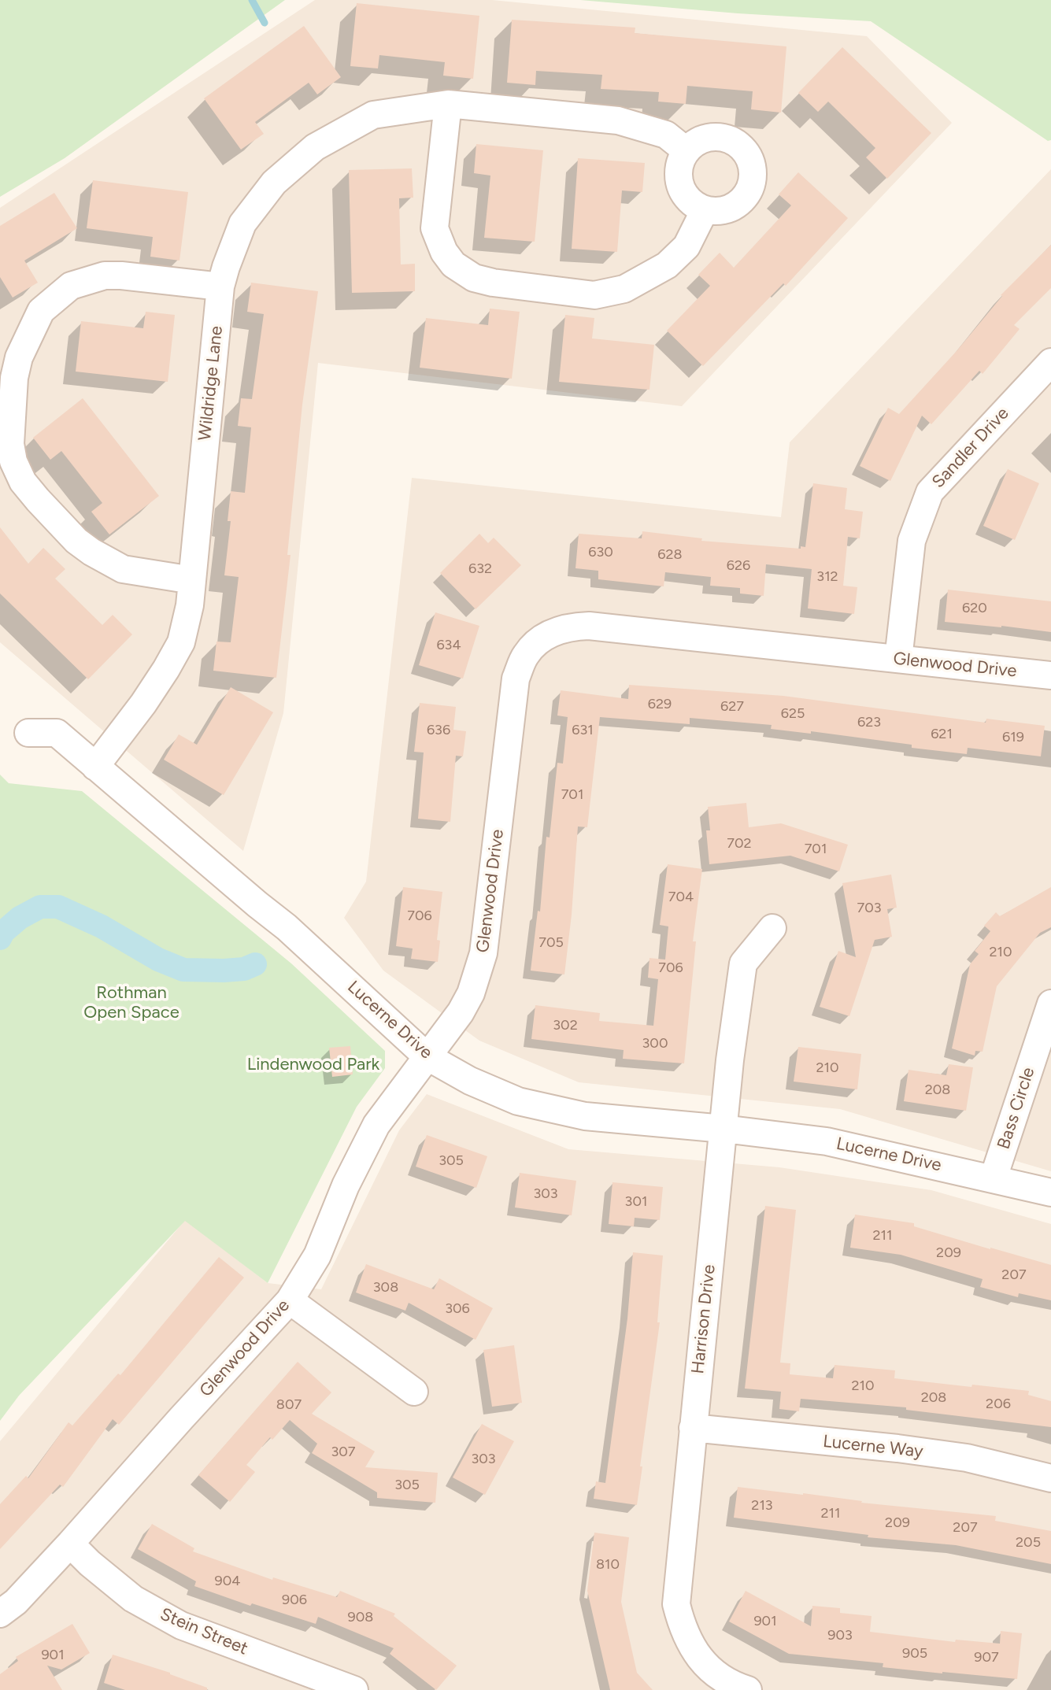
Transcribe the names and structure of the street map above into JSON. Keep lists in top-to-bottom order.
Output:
{
  "streets": {
    "street": [
      "Wildridge Lane",
      "Sandler Drive",
      "Glenwood Drive",
      "Lucerne Drive",
      "Bass Circle",
      "Harrison Drive",
      "Lucerne Way",
      "Stein Street"
    ]
  },
  "crossings": [
    ["Wildridge Lane", "Lucerne Drive"],
    ["Sandler Drive", "Glenwood Drive"],
    ["Glenwood Drive", "Lucerne Drive"],
    ["Glenwood Drive", "Stein Street"],
    ["Lucerne Drive", "Bass Circle"],
    ["Lucerne Drive", "Harrison Drive"],
    ["Harrison Drive", "Lucerne Way"]
  ],
  "parks": ["Rothman Open Space", "Lindenwood Park"],
  "house_numbers": [
    "630",
    "628",
    "626",
    "632",
    "312",
    "620",
    "634",
    "629",
    "627",
    "625",
    "623",
    "636",
    "631",
    "621",
    "619",
    "701",
    "702",
    "701",
    "704",
    "703",
    "706",
    "705",
    "210",
    "706",
    "302",
    "300",
    "210",
    "208",
    "305",
    "303",
    "301",
    "211",
    "209",
    "207",
    "308",
    "306",
    "210",
    "208",
    "206",
    "807",
    "307",
    "303",
    "305",
    "213",
    "211",
    "209",
    "207",
    "205",
    "810",
    "904",
    "906",
    "908",
    "901",
    "903",
    "905",
    "901",
    "907"
  ]
}
